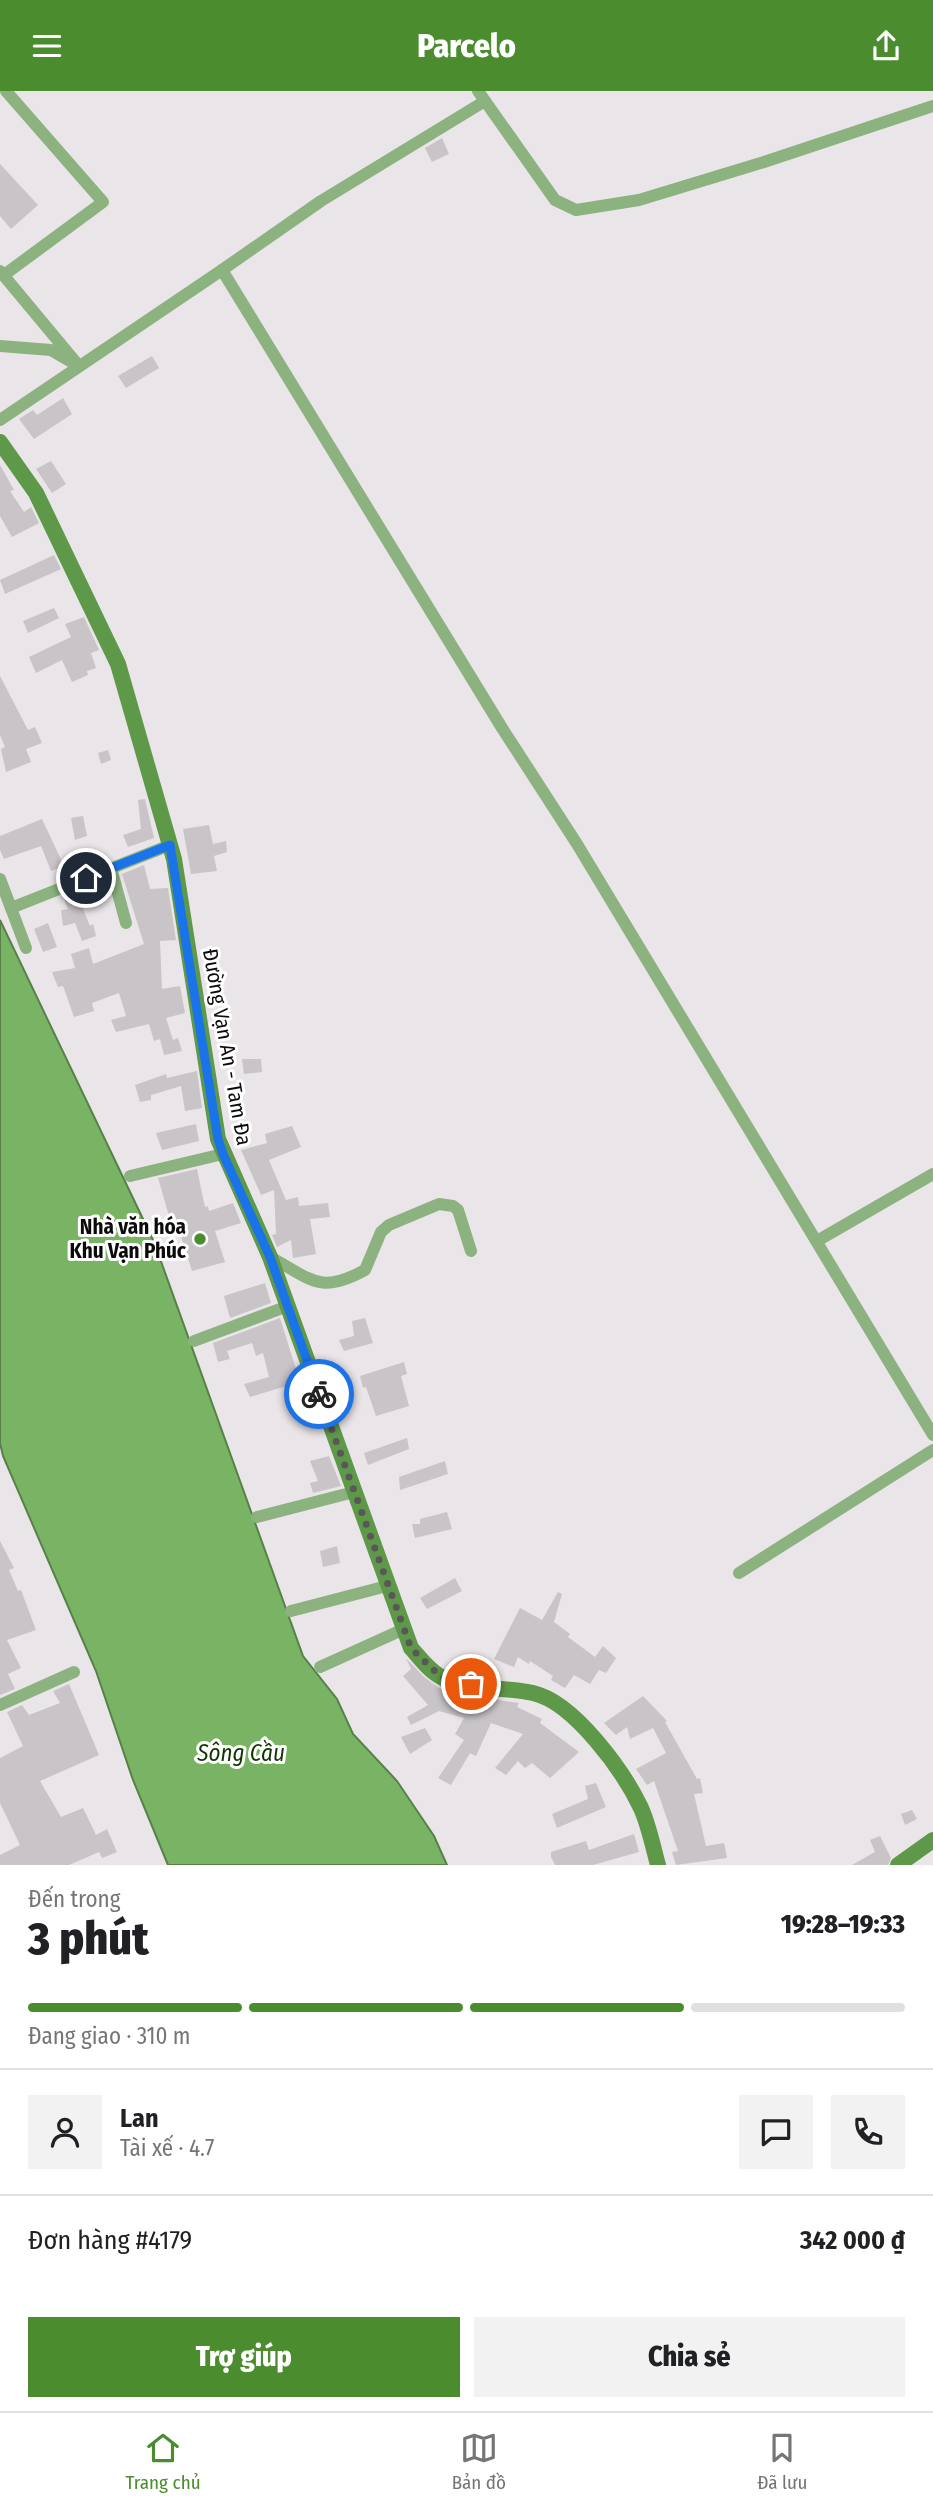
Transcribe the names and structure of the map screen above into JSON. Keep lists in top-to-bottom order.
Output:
{
  "streets": {
    "main road": ["Đường Vạn An - Tam Đa"]
  },
  "water": ["Sông Cầu"],
  "places": ["Nhà văn hóa Khu Vạn Phúc"],
  "page": {
    "header": "Parcelo",
    "heading": ["3 phút", "Đến trong", "19:28–19:33"],
    "panel": [
      "Lan",
      "Tài xế · 4.7",
      "Đơn hàng #4179",
      "342 000 ₫"
    ],
    "bar": "Đang giao · 310 m",
    "buttons": ["Trợ giúp", "Chia sẻ"],
    "tabs": ["Trang chủ", "Bản đồ", "Đã lưu"]
  }
}
